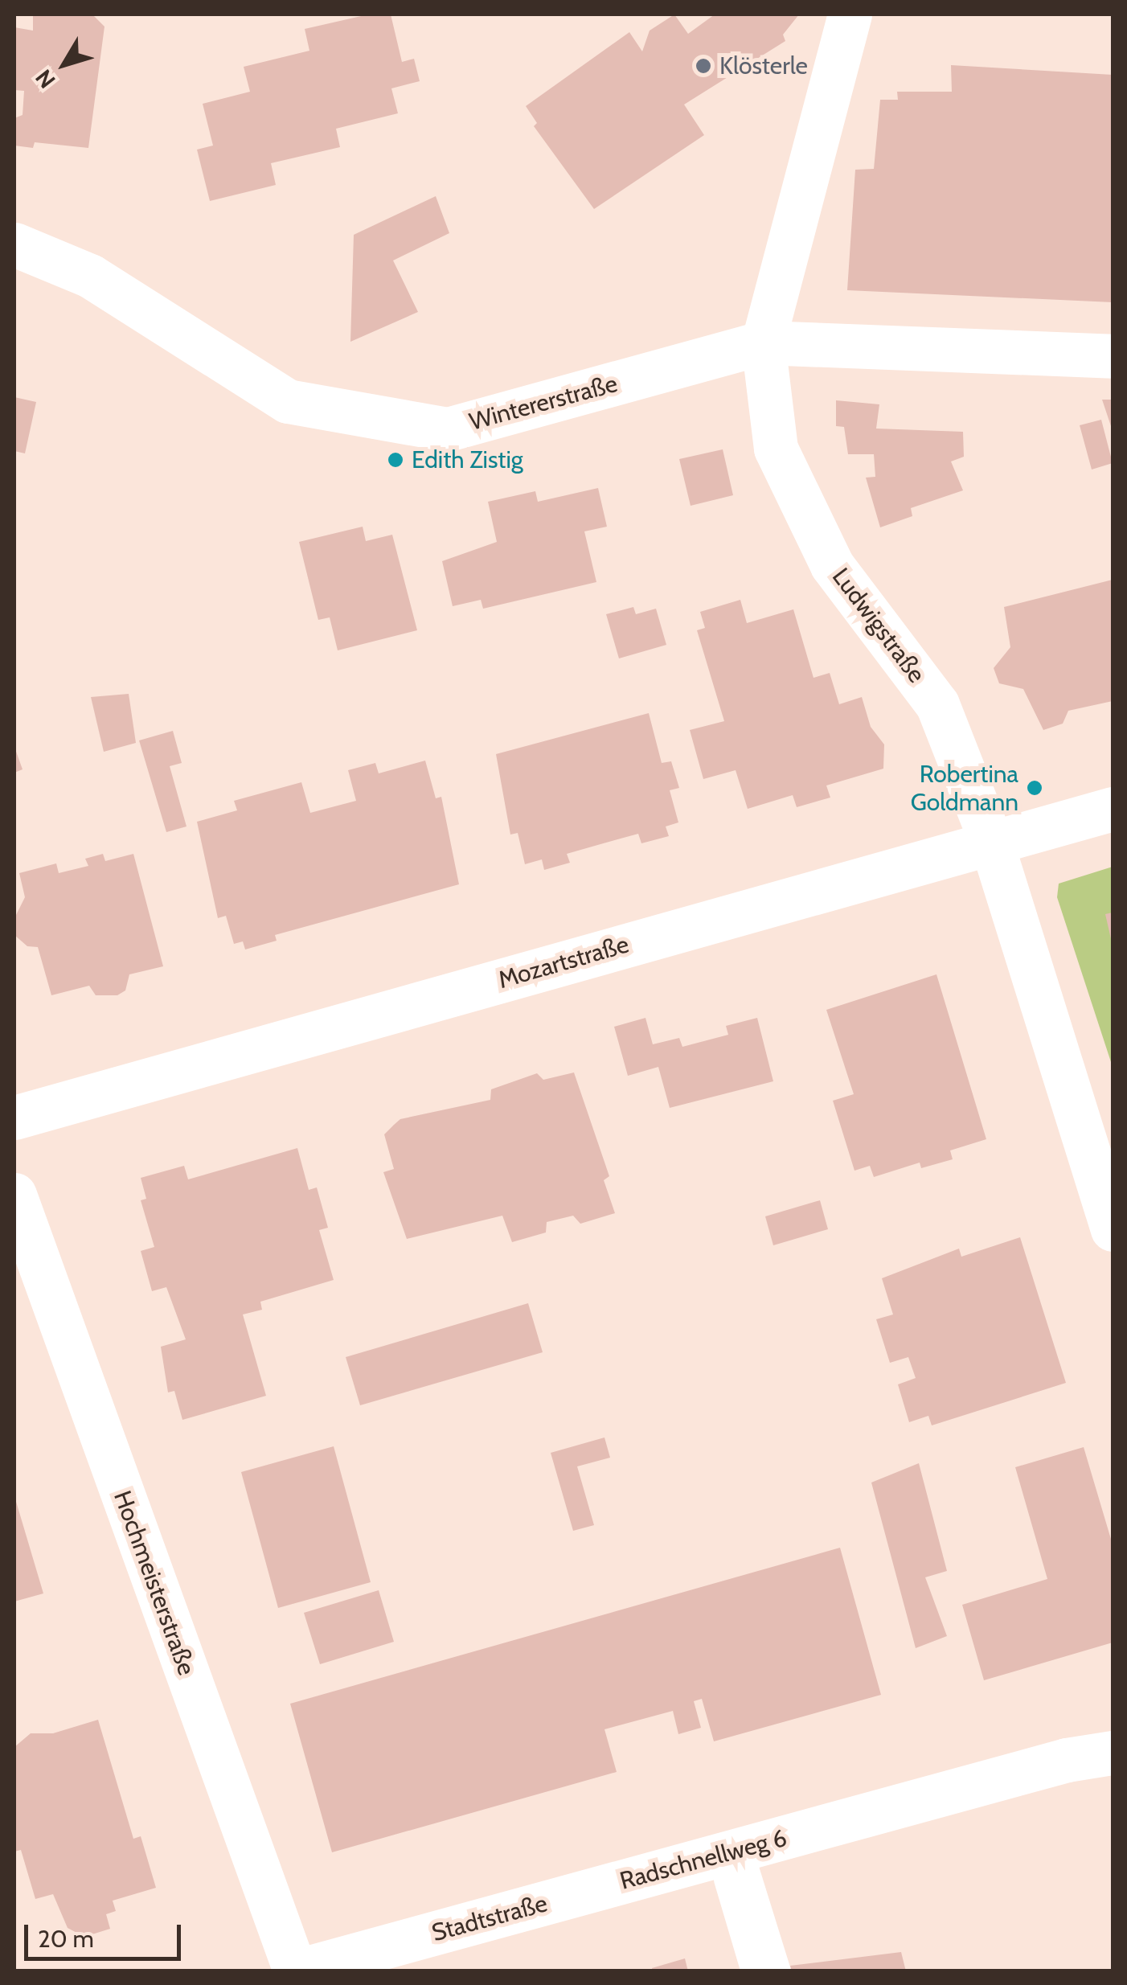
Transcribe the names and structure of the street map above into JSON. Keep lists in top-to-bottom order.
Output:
{
  "streets": {
    "street": [
      "Wintererstraße",
      "Ludwigstraße",
      "Mozartstraße",
      "Hochmeisterstraße",
      "Radschnellweg 6",
      "Stadtstraße"
    ]
  },
  "crossings": [
    ["Wintererstraße", "Ludwigstraße"],
    ["Ludwigstraße", "Mozartstraße"],
    ["Hochmeisterstraße", "Radschnellweg 6"],
    ["Hochmeisterstraße", "Stadtstraße"],
    ["Radschnellweg 6", "Stadtstraße"]
  ],
  "places": ["Klösterle", "Edith Zistig", "Robertina Goldmann"],
  "scale_bar": "20 m",
  "north": "bottom left"
}
